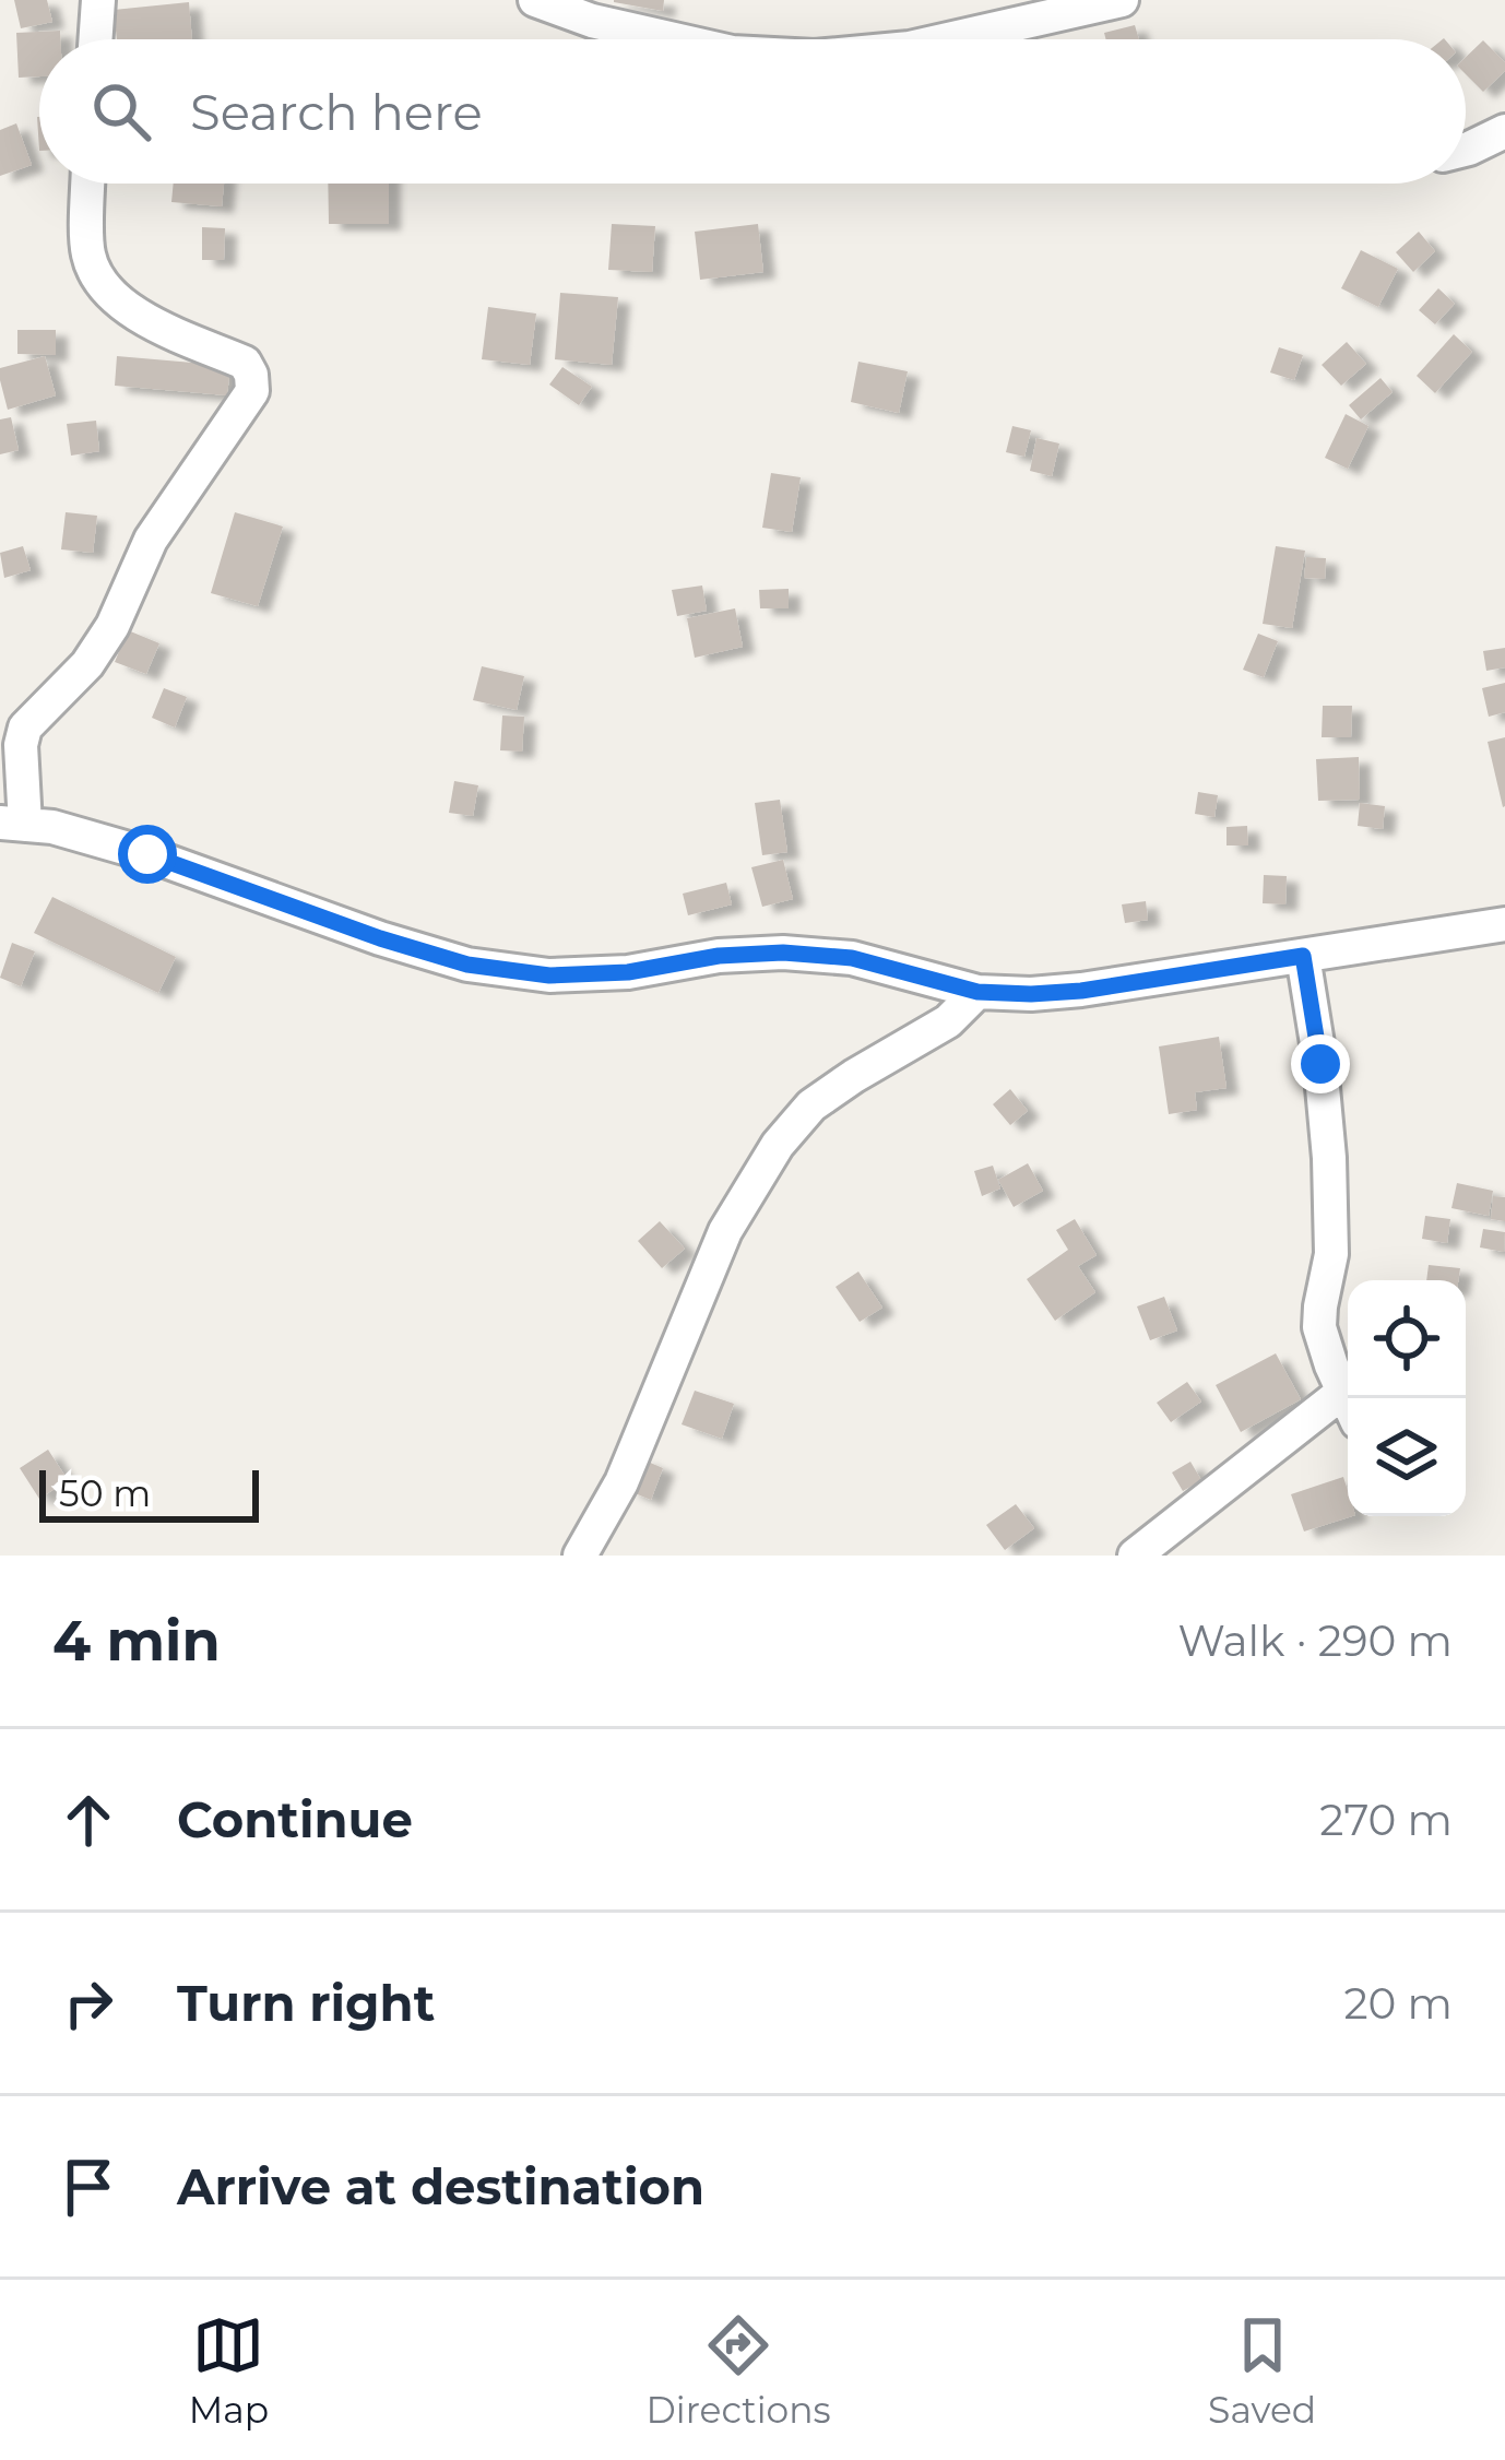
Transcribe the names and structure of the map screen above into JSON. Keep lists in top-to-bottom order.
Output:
{
  "scale_bar": "50 m",
  "page": {
    "search": "Search here",
    "scale": "50 m",
    "heading": ["4 min", "Walk · 290 m"],
    "list": [
      ["Continue", "270 m"],
      ["Turn right", "20 m"],
      "Arrive at destination"
    ],
    "nav": ["Map", "Directions", "Saved"]
  }
}
